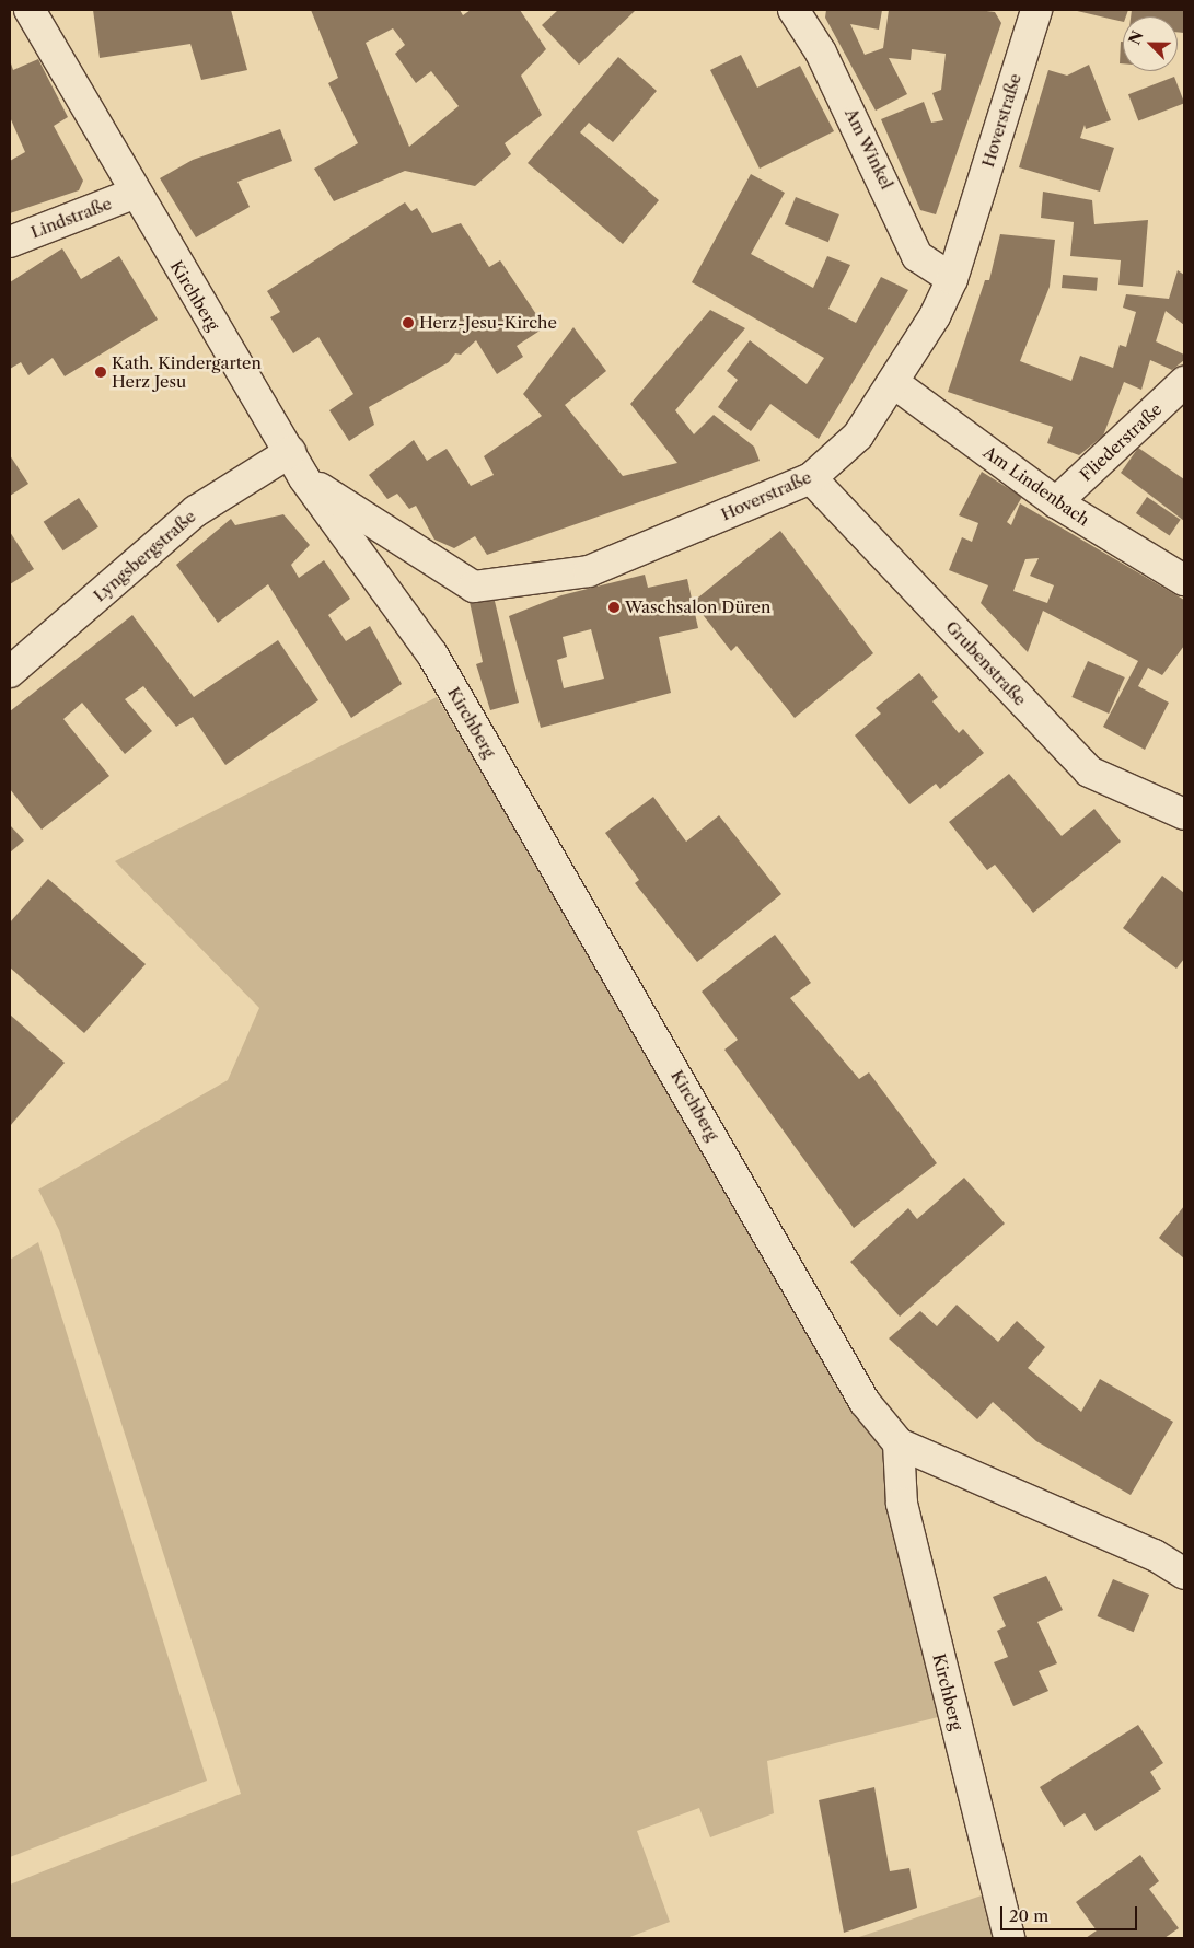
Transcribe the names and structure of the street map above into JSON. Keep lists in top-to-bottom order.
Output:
{
  "streets": {
    "street": [
      "Hoverstraße",
      "Am Winkel",
      "Lindstraße",
      "Kirchberg",
      "Fliederstraße",
      "Am Lindenbach",
      "Lyngsbergstraße",
      "Grubenstraße"
    ]
  },
  "crossings": [
    ["Hoverstraße", "Am Winkel"],
    ["Hoverstraße", "Kirchberg"],
    ["Hoverstraße", "Am Lindenbach"],
    ["Hoverstraße", "Grubenstraße"],
    ["Lindstraße", "Kirchberg"],
    ["Kirchberg", "Lyngsbergstraße"],
    ["Fliederstraße", "Am Lindenbach"]
  ],
  "places": ["Herz-Jesu-Kirche", "Kath. Kindergarten Herz Jesu", "Waschsalon Düren"],
  "scale_bar": "20 m",
  "north": "top left"
}
